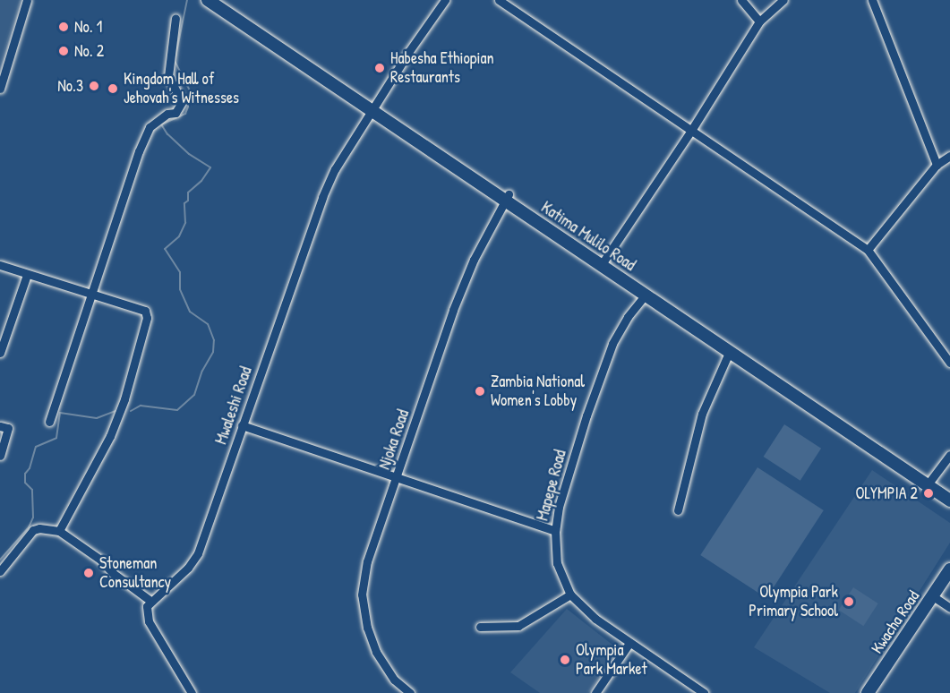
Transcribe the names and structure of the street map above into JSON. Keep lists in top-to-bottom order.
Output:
{
  "streets": {
    "main road": ["Katima Mulilo Road", "Kwacha Road"],
    "street": ["Mwaleshi Road", "Njoka Road", "Mapepe Road"]
  },
  "crossings": [
    ["Katima Mulilo Road", "Mwaleshi Road"],
    ["Katima Mulilo Road", "Njoka Road"],
    ["Katima Mulilo Road", "Mapepe Road"]
  ],
  "places": [
    "No. 1",
    "No. 2",
    "Habesha Ethiopian Restaurants",
    "No.3",
    "Kingdom Hall of Jehovah's Witnesses",
    "Zambia National Women's Lobby",
    "OLYMPIA 2",
    "Stoneman Consultancy",
    "Olympia Park Primary School",
    "Olympia Park Market"
  ]
}
